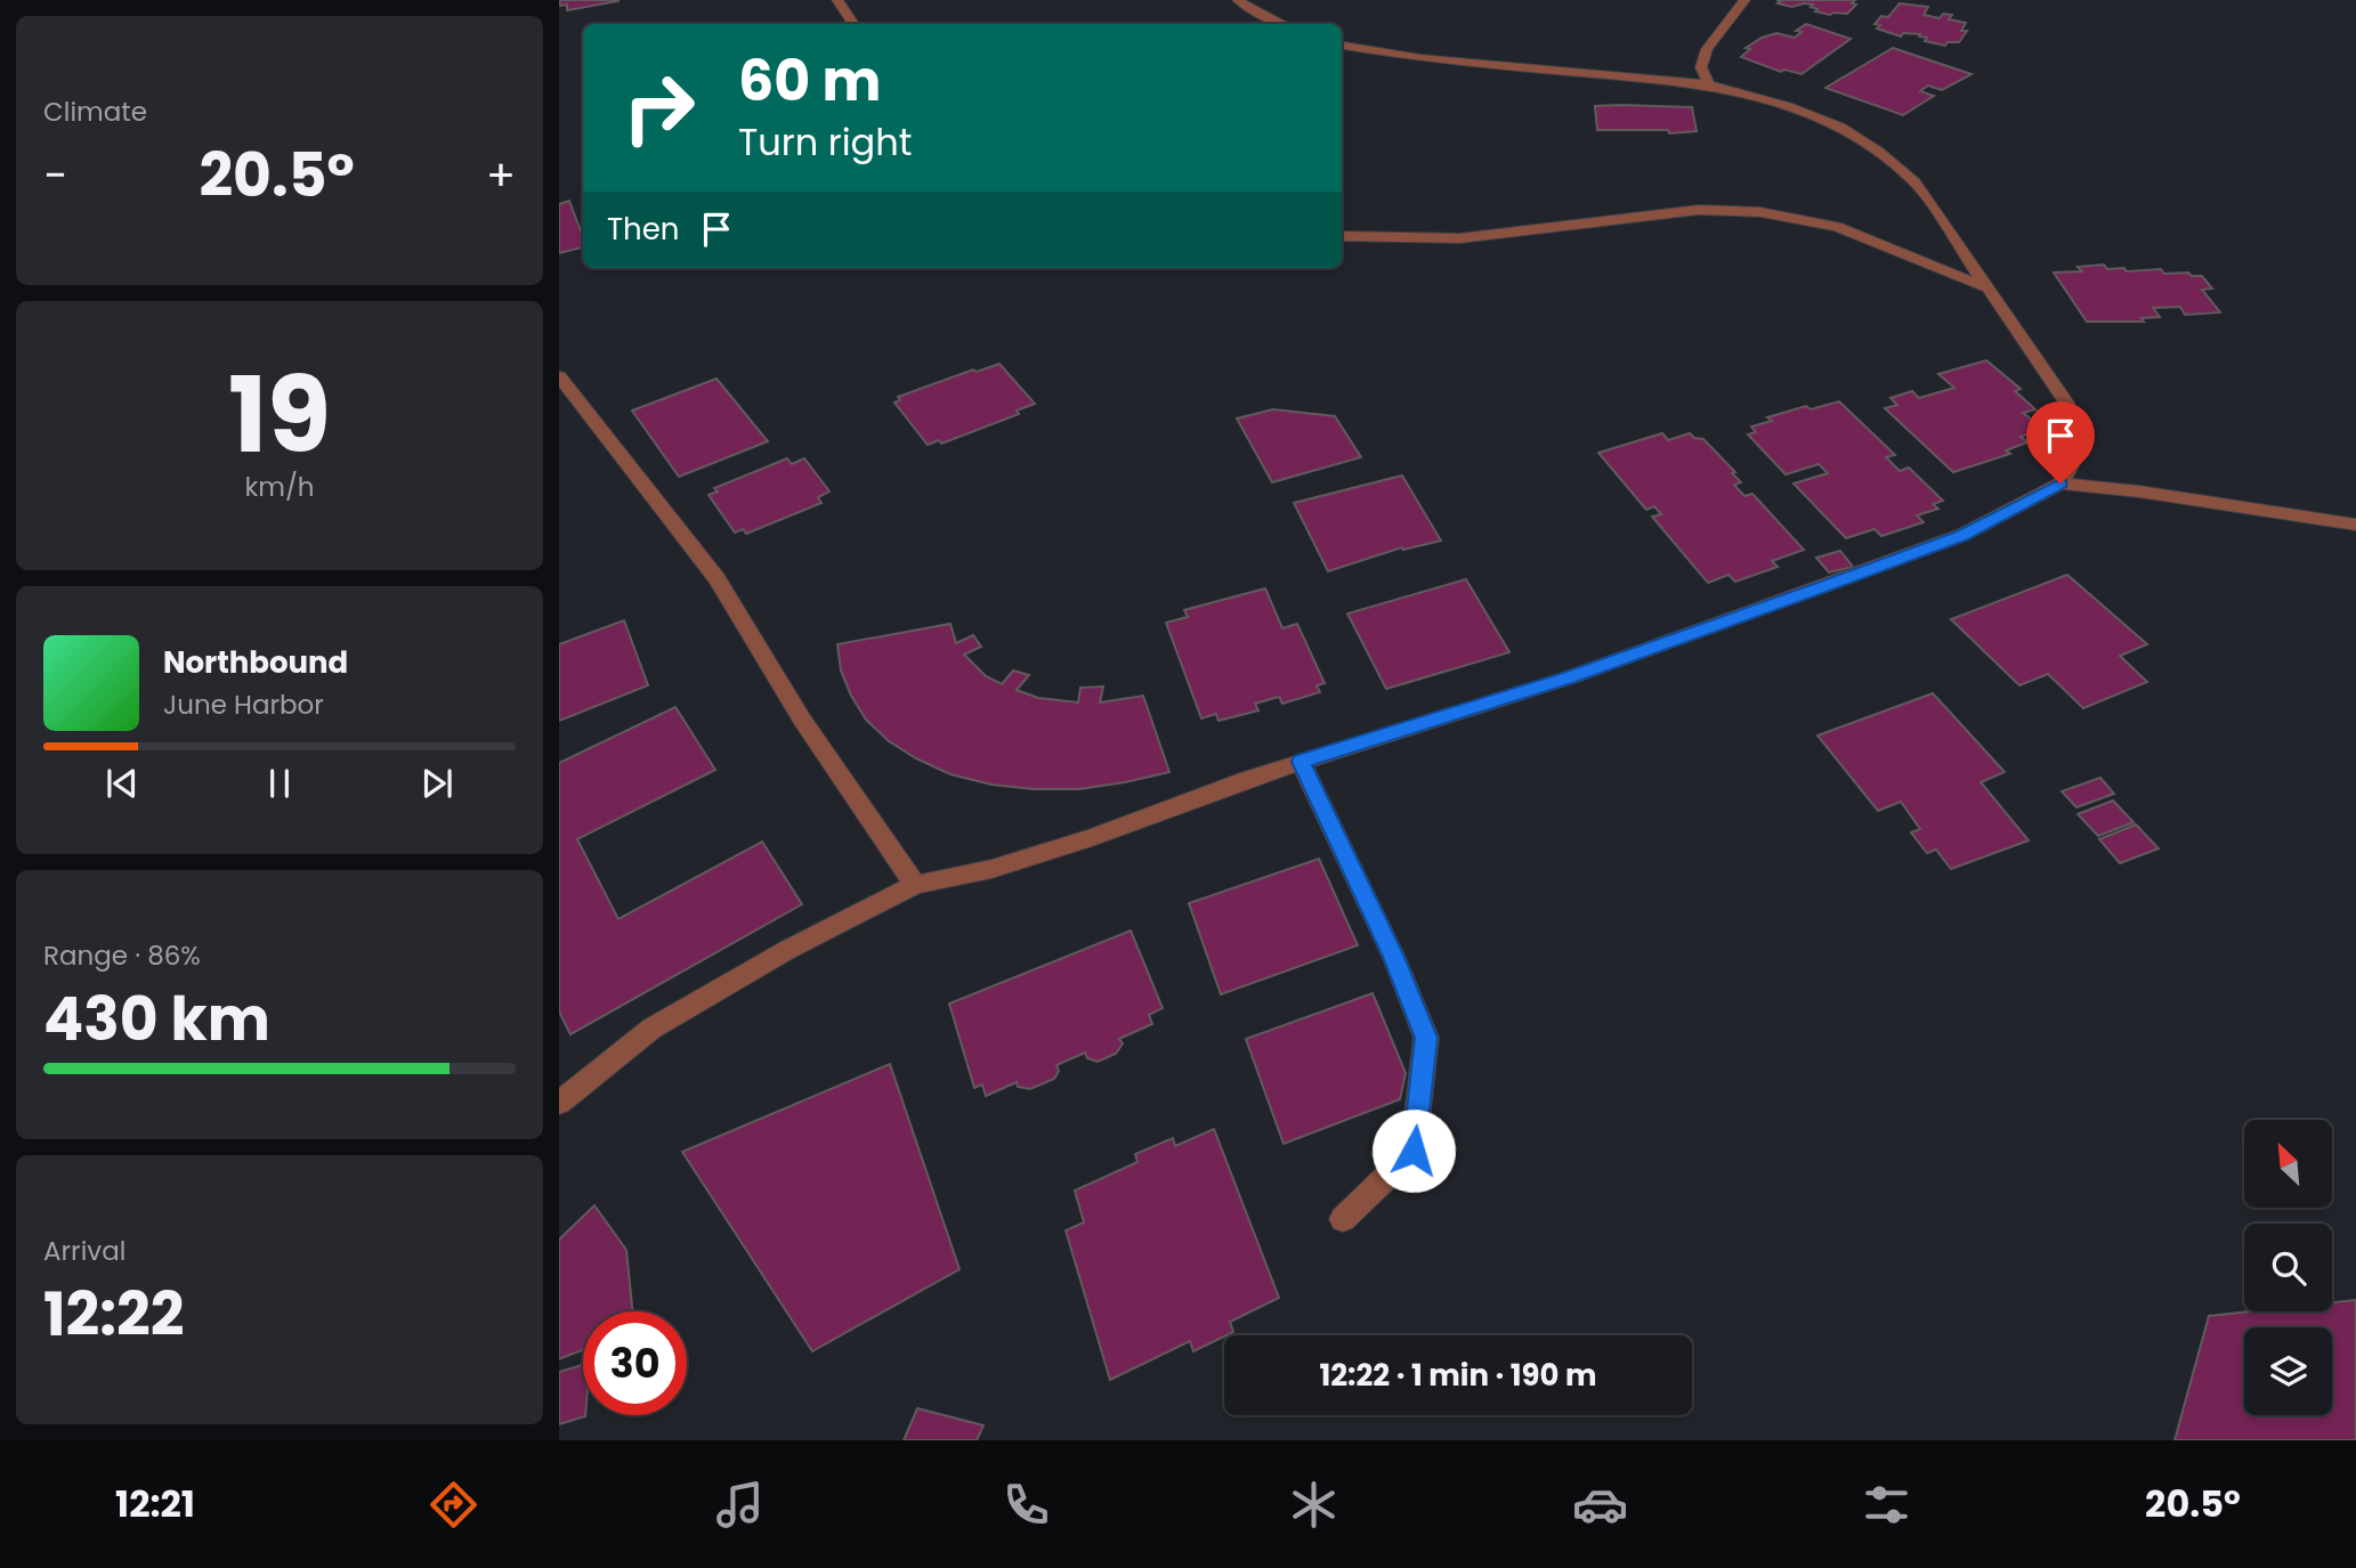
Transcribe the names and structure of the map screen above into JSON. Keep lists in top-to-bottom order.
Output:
{
  "north": "top left",
  "page": {
    "tile": [
      "Climate",
      ["19", "km/h"],
      ["Range · 86%", "430 km"],
      ["Arrival", "12:22"]
    ],
    "turn": ["60 m", "Turn right"],
    "heat": ["−", "20.5°", "+"],
    "then": "Then",
    "song": ["Northbound", "June Harbor"],
    "limit": "30",
    "trip": "12:22 · 1 min · 190 m",
    "tabs": ["12:21", "20.5°"]
  }
}
